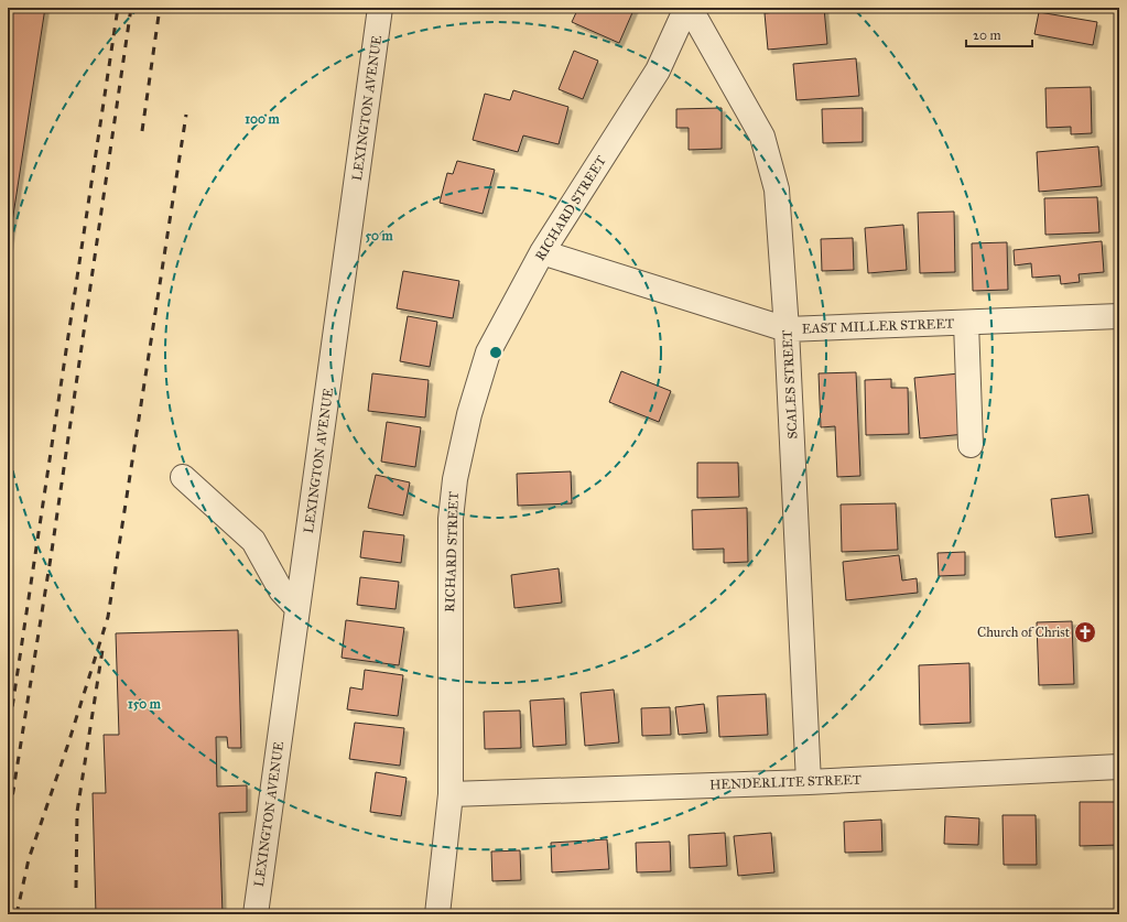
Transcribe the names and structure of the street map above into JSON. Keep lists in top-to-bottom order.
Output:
{
  "streets": {
    "street": [
      "LEXINGTON AVENUE",
      "RICHARD STREET",
      "EAST MILLER STREET",
      "SCALES STREET",
      "HENDERLITE STREET"
    ]
  },
  "crossings": [
    ["RICHARD STREET", "EAST MILLER STREET"],
    ["RICHARD STREET", "HENDERLITE STREET"],
    ["EAST MILLER STREET", "SCALES STREET"],
    ["SCALES STREET", "HENDERLITE STREET"]
  ],
  "places": {
    "church": ["Church of Christ"]
  },
  "scale_bar": "20 m",
  "rings": ["100 m", "50 m", "150 m"]
}
